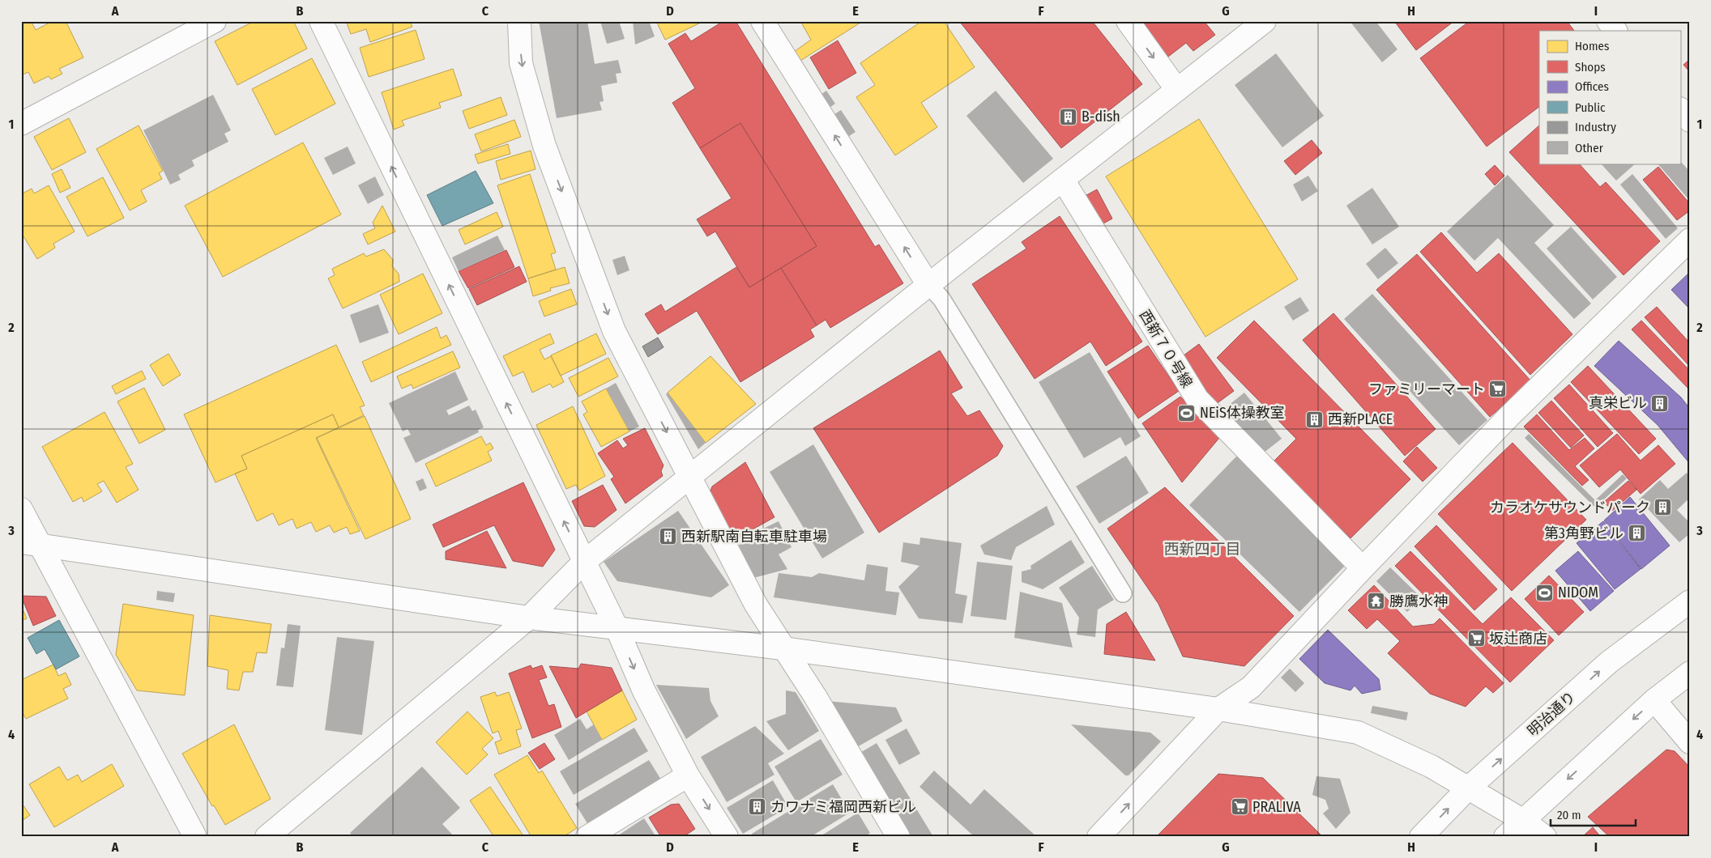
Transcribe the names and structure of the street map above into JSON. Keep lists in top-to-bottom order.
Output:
{
  "streets": {
    "street": ["西新７０号線", "明治通り"]
  },
  "districts": ["西新四丁目"],
  "places": {
    "building": [
      "B-dish",
      "真栄ビル",
      "西新PLACE",
      "カラオケサウンドパーク",
      "第3角野ビル",
      "西新駅南自転車駐車場",
      "カワナミ福岡西新ビル"
    ],
    "supermarket": ["ファミリーマート", "坂辻商店", "PRALIVA"],
    "sports": ["NEiS体操教室", "NIDOM"],
    "temple": ["勝鷹水神"]
  },
  "legend": [
    "Homes",
    "Shops",
    "Offices",
    "Public",
    "Industry",
    "Other"
  ],
  "scale_bar": "20 m",
  "grid": {
    "columns": [
      "A",
      "B",
      "C",
      "D",
      "E",
      "F",
      "G",
      "H",
      "I"
    ],
    "rows": [
      "1",
      "2",
      "3",
      "4"
    ]
  }
}
